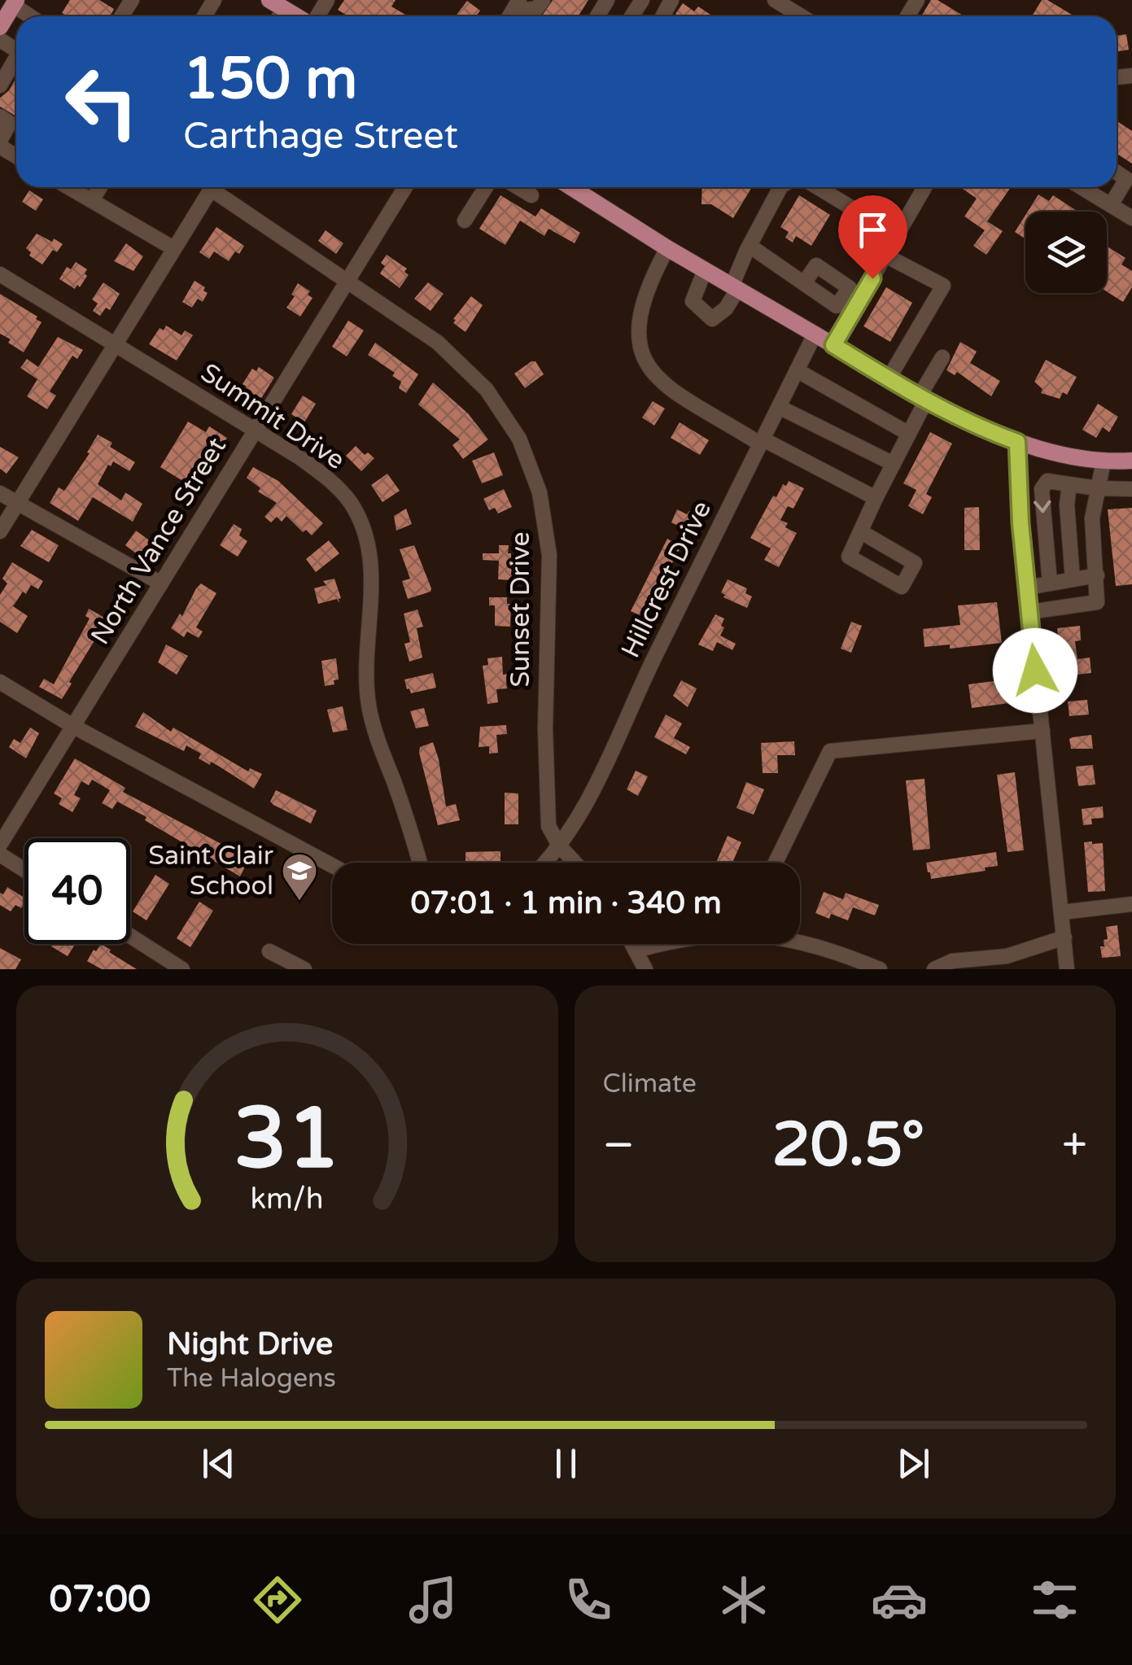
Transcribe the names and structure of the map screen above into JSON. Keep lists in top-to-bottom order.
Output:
{
  "streets": {
    "street": [
      "Summit Drive",
      "North Vance Street",
      "Hillcrest Drive",
      "Sunset Drive"
    ]
  },
  "crossings": [
    ["Summit Drive", "North Vance Street"],
    ["North Vance Street", "Sunset Drive"],
    ["Hillcrest Drive", "Sunset Drive"]
  ],
  "places": {
    "school or university": ["Saint Clair School"]
  },
  "page": {
    "turn": ["150 m", "Carthage Street"],
    "limit": "40",
    "trip": "07:01 · 1 min · 340 m",
    "tile": "Climate",
    "heat": ["−", "20.5°", "+"],
    "song": ["Night Drive", "The Halogens"],
    "tabs": "07:00",
    "gauge": ["31", "km/h"]
  }
}
